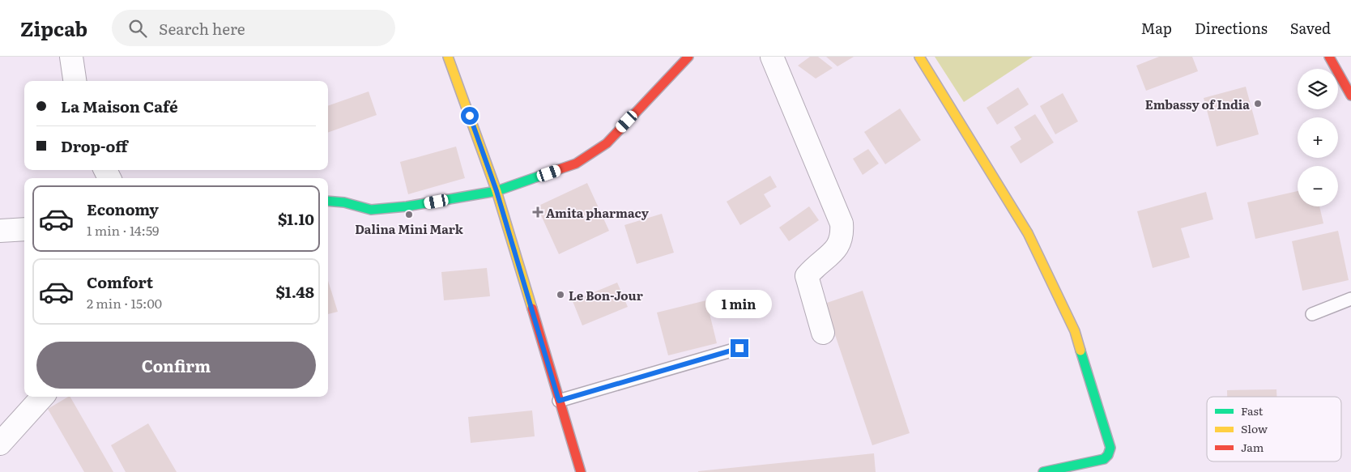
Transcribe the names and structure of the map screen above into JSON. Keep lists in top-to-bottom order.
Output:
{
  "places": {
    "other": ["Embassy of India", "Dalina Mini Mark", "Le Bon-Jour"],
    "health": ["Amita pharmacy"]
  },
  "legend": ["Fast", "Slow", "Jam"],
  "page": {
    "header": "Zipcab",
    "search": "Search here",
    "nav": ["Map", "Directions", "Saved"],
    "map_buttons": ["+", "−"],
    "banner": ["La Maison Café", "Drop-off"],
    "list": [
      {
        "name": "Economy",
        "note": "1 min · 14:59",
        "value": "$1.10"
      },
      {
        "name": "Comfort",
        "note": "2 min · 15:00",
        "value": "$1.48"
      }
    ],
    "bubble": "1 min",
    "buttons": "Confirm"
  }
}
